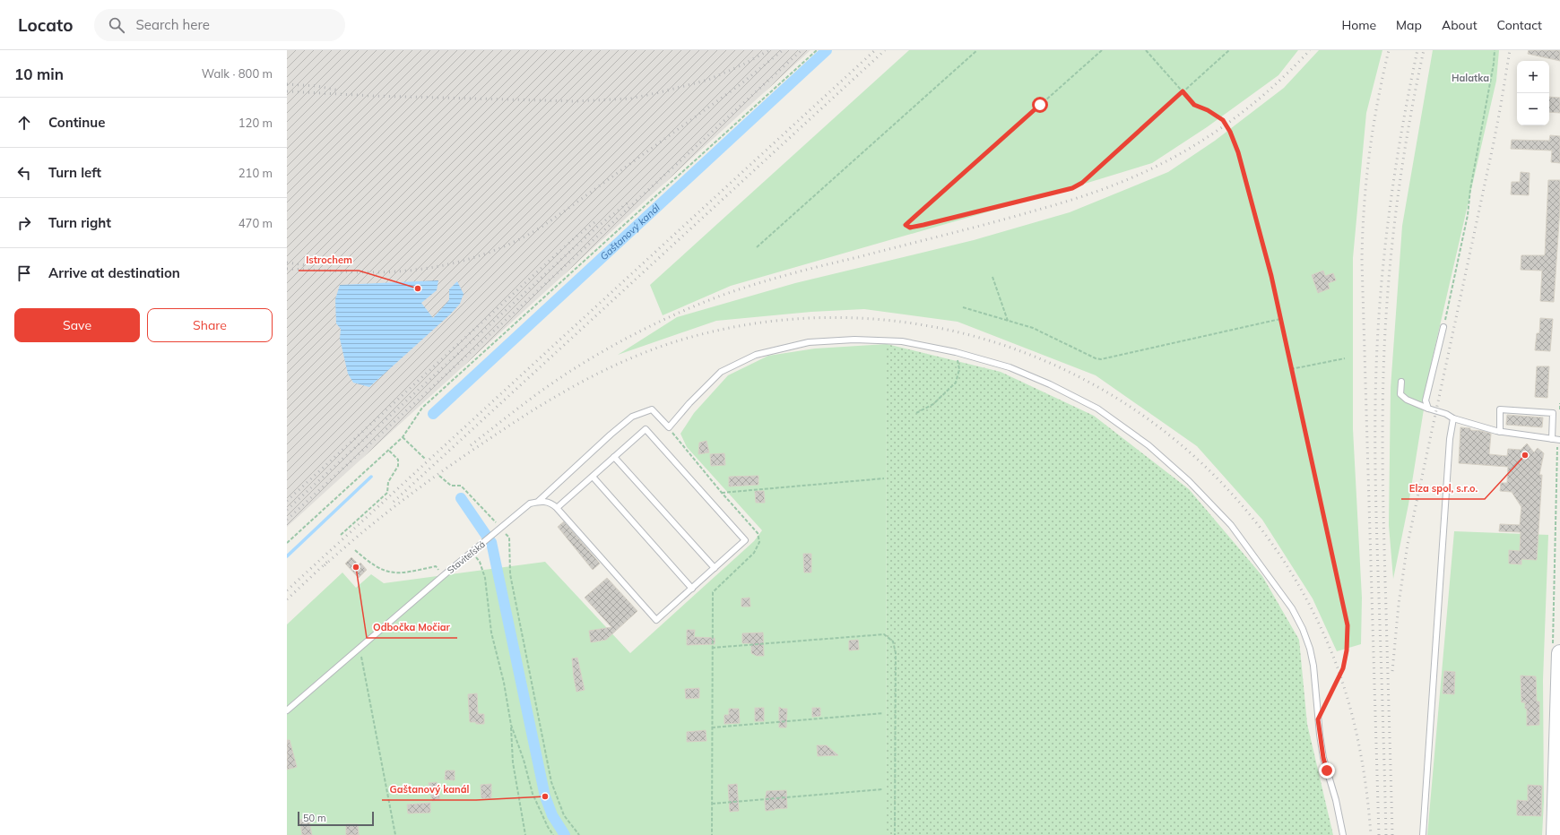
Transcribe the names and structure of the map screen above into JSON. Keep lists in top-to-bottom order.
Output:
{
  "streets": {
    "lane": ["Staviteľská"]
  },
  "districts": ["Halatka"],
  "water": ["Gaštanový kanál"],
  "places": [
    "Istrochem",
    "Elza spol, s.r.o.",
    "Odbočka Močiar",
    "Gaštanový kanál"
  ],
  "scale_bar": "50 m",
  "page": {
    "header": "Locato",
    "search": "Search here",
    "nav": [
      "Home",
      "Map",
      "About",
      "Contact"
    ],
    "heading": ["10 min", "Walk · 800 m"],
    "map_buttons": ["+", "−"],
    "list": [
      ["Continue", "120 m"],
      ["Turn left", "210 m"],
      ["Turn right", "470 m"],
      "Arrive at destination"
    ],
    "buttons": ["Save", "Share"],
    "scale": "50 m"
  }
}
